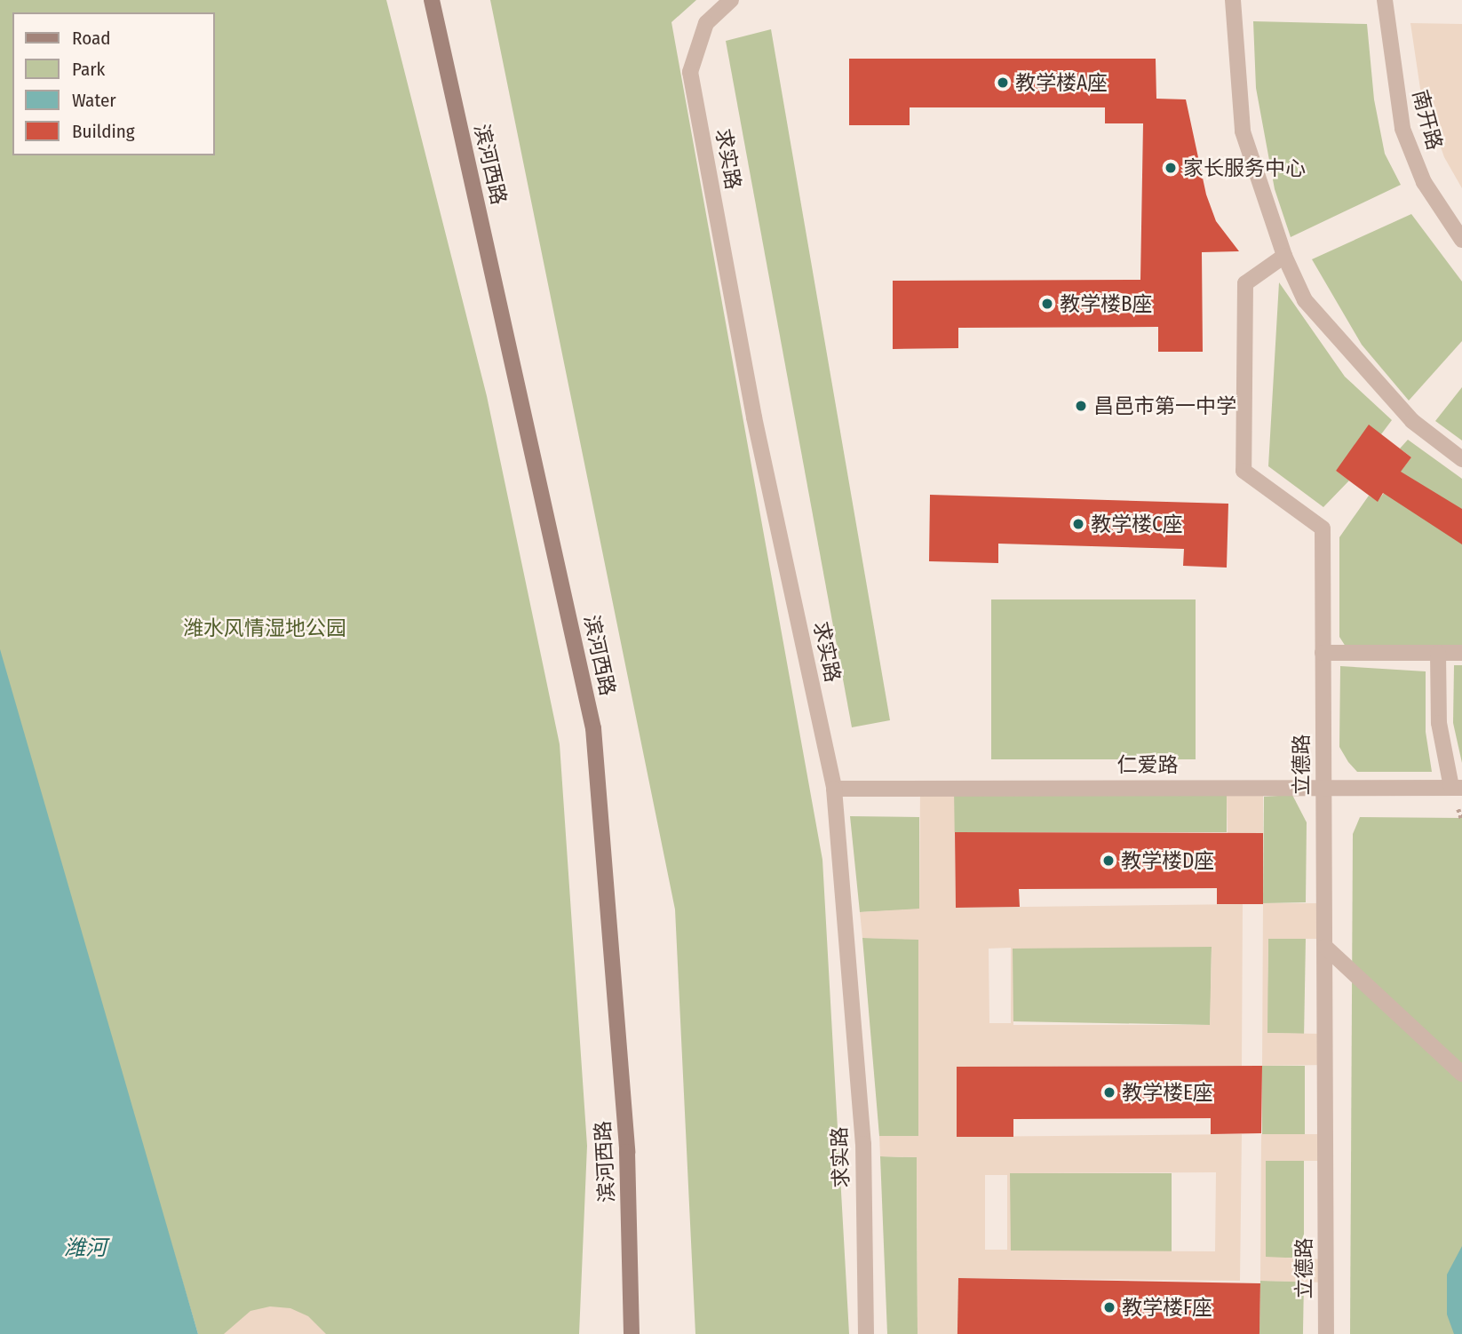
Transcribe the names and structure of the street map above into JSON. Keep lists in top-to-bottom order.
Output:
{
  "streets": {
    "street": [
      "南开路",
      "求实路",
      "滨河西路",
      "仁爱路",
      "立德路"
    ]
  },
  "crossings": [
    ["求实路", "仁爱路"],
    ["仁爱路", "立德路"]
  ],
  "water": ["潍河"],
  "parks": ["潍水风情湿地公园"],
  "places": [
    "教学楼A座",
    "家长服务中心",
    "教学楼B座",
    "昌邑市第一中学",
    "教学楼C座",
    "教学楼D座",
    "教学楼E座",
    "教学楼F座"
  ],
  "legend": [
    "Road",
    "Park",
    "Water",
    "Building"
  ]
}
